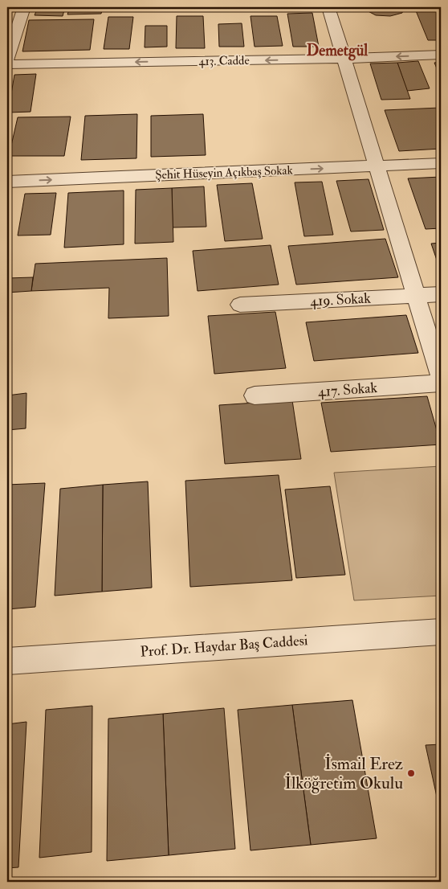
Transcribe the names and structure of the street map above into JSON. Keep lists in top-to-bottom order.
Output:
{
  "streets": {
    "street": [
      "413. Cadde",
      "Şehit Hüseyin Açıkbaş Sokak",
      "419. Sokak",
      "417. Sokak",
      "Prof. Dr. Haydar Baş Caddesi"
    ]
  },
  "one_way": ["413. Cadde", "Şehit Hüseyin Açıkbaş Sokak"],
  "districts": ["Demetgül"],
  "places": ["İsmail Erez İlköğretim Okulu"]
}
